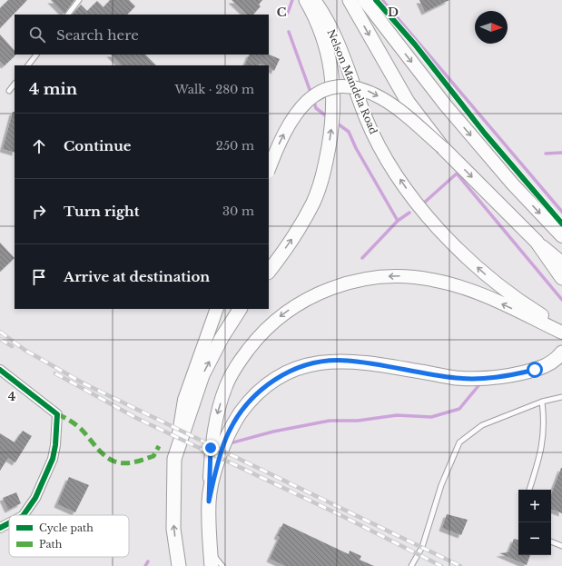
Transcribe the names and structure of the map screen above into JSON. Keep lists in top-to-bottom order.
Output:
{
  "streets": {
    "main road": ["Nelson Mandela Road"]
  },
  "legend": ["Cycle path", "Path"],
  "north": "right",
  "page": {
    "search": "Search here",
    "heading": ["4 min", "Walk · 280 m"],
    "list": [
      ["Continue", "250 m"],
      ["Turn right", "30 m"],
      "Arrive at destination"
    ],
    "map_buttons": ["+", "−"]
  },
  "grid": {
    "columns": ["C", "D"],
    "rows": ["4"]
  }
}
